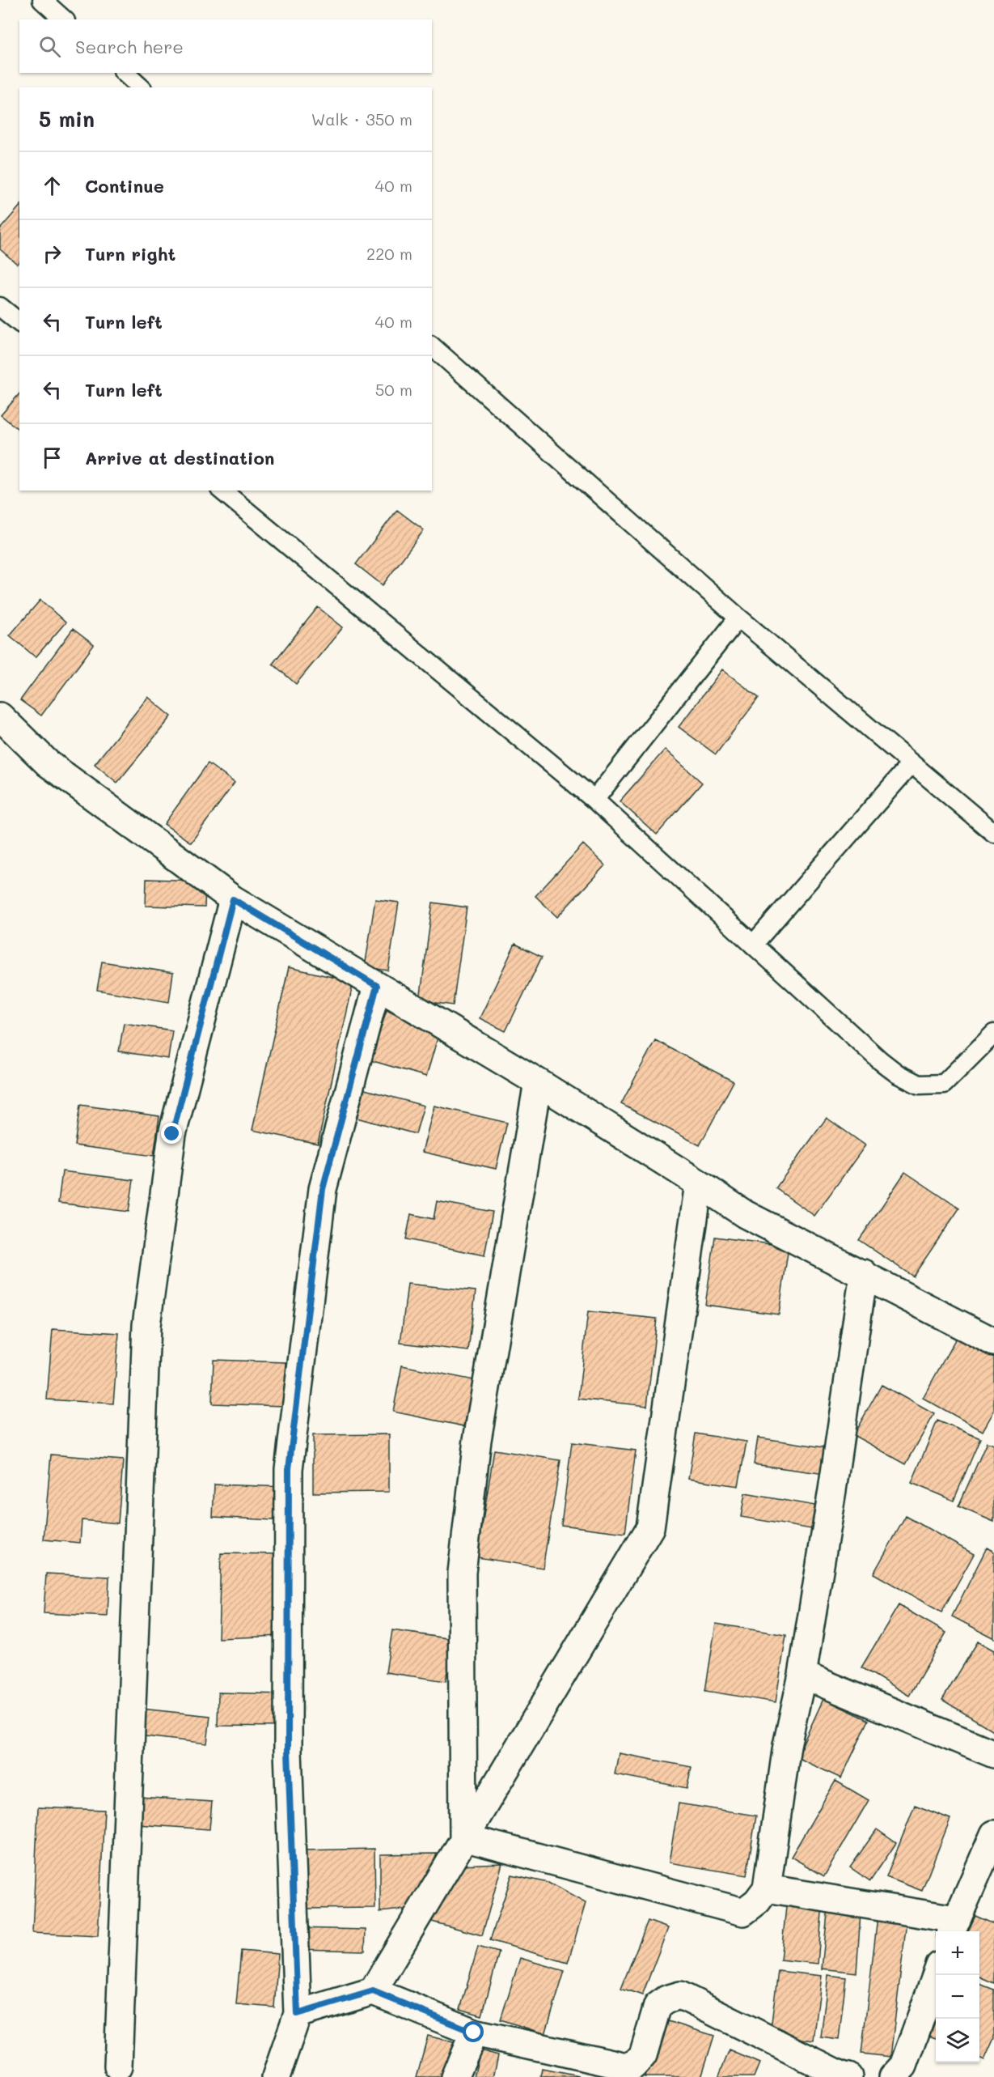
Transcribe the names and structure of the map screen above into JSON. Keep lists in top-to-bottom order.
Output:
{
  "page": {
    "search": "Search here",
    "heading": ["5 min", "Walk · 350 m"],
    "list": [
      ["Continue", "40 m"],
      ["Turn right", "220 m"],
      ["Turn left", "40 m"],
      ["Turn left", "50 m"],
      "Arrive at destination"
    ],
    "map_buttons": ["+", "−"]
  }
}
